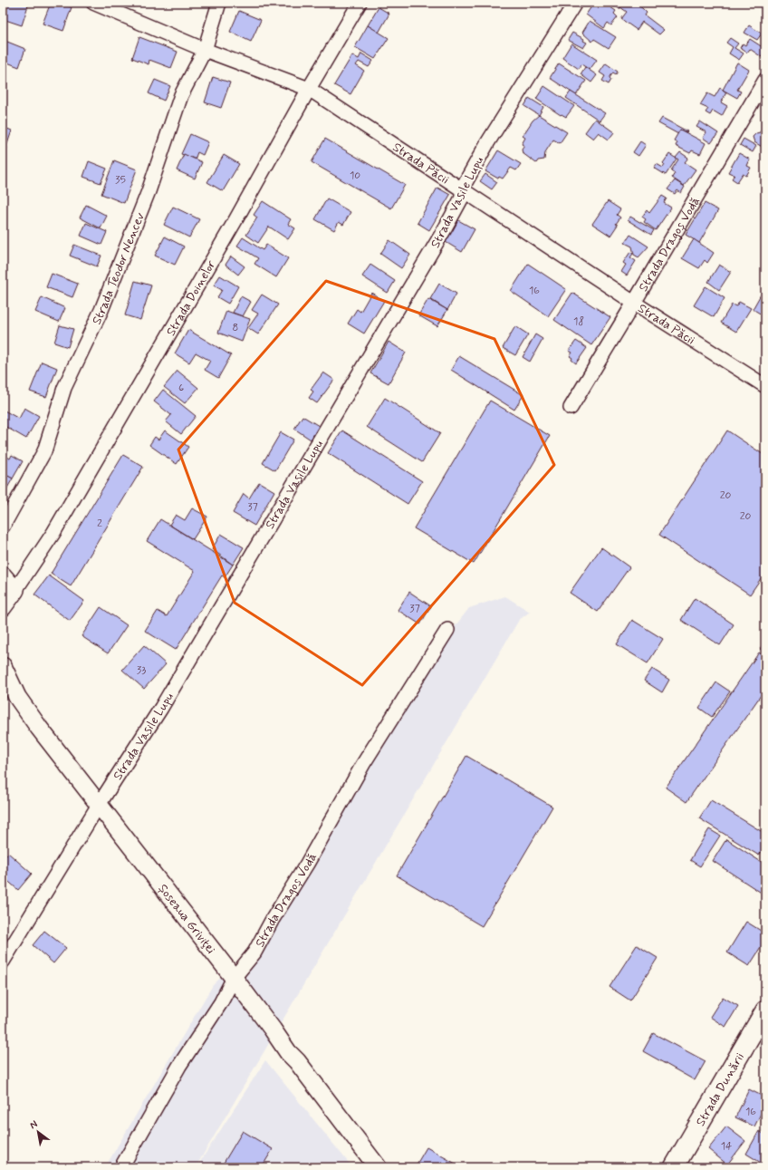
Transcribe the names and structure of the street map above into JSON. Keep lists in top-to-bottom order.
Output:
{
  "streets": {
    "main road": ["Strada Dunării"],
    "street": [
      "Strada Păcii",
      "Strada Vasile Lupu",
      "Strada Dragoș Vodă",
      "Strada Teodor Nencev",
      "Strada Doinelor",
      "Șoseaua Griviţei"
    ]
  },
  "crossings": [
    ["Strada Păcii", "Strada Vasile Lupu"],
    ["Strada Păcii", "Strada Dragoș Vodă"],
    ["Strada Păcii", "Strada Teodor Nencev"],
    ["Strada Păcii", "Strada Doinelor"],
    ["Strada Vasile Lupu", "Șoseaua Griviţei"],
    ["Strada Dragoș Vodă", "Șoseaua Griviţei"]
  ],
  "house_numbers": [
    "10",
    "35",
    "16",
    "18",
    "8",
    "6",
    "20",
    "37",
    "20",
    "2",
    "37",
    "33",
    "16",
    "14"
  ],
  "north": "top left"
}
